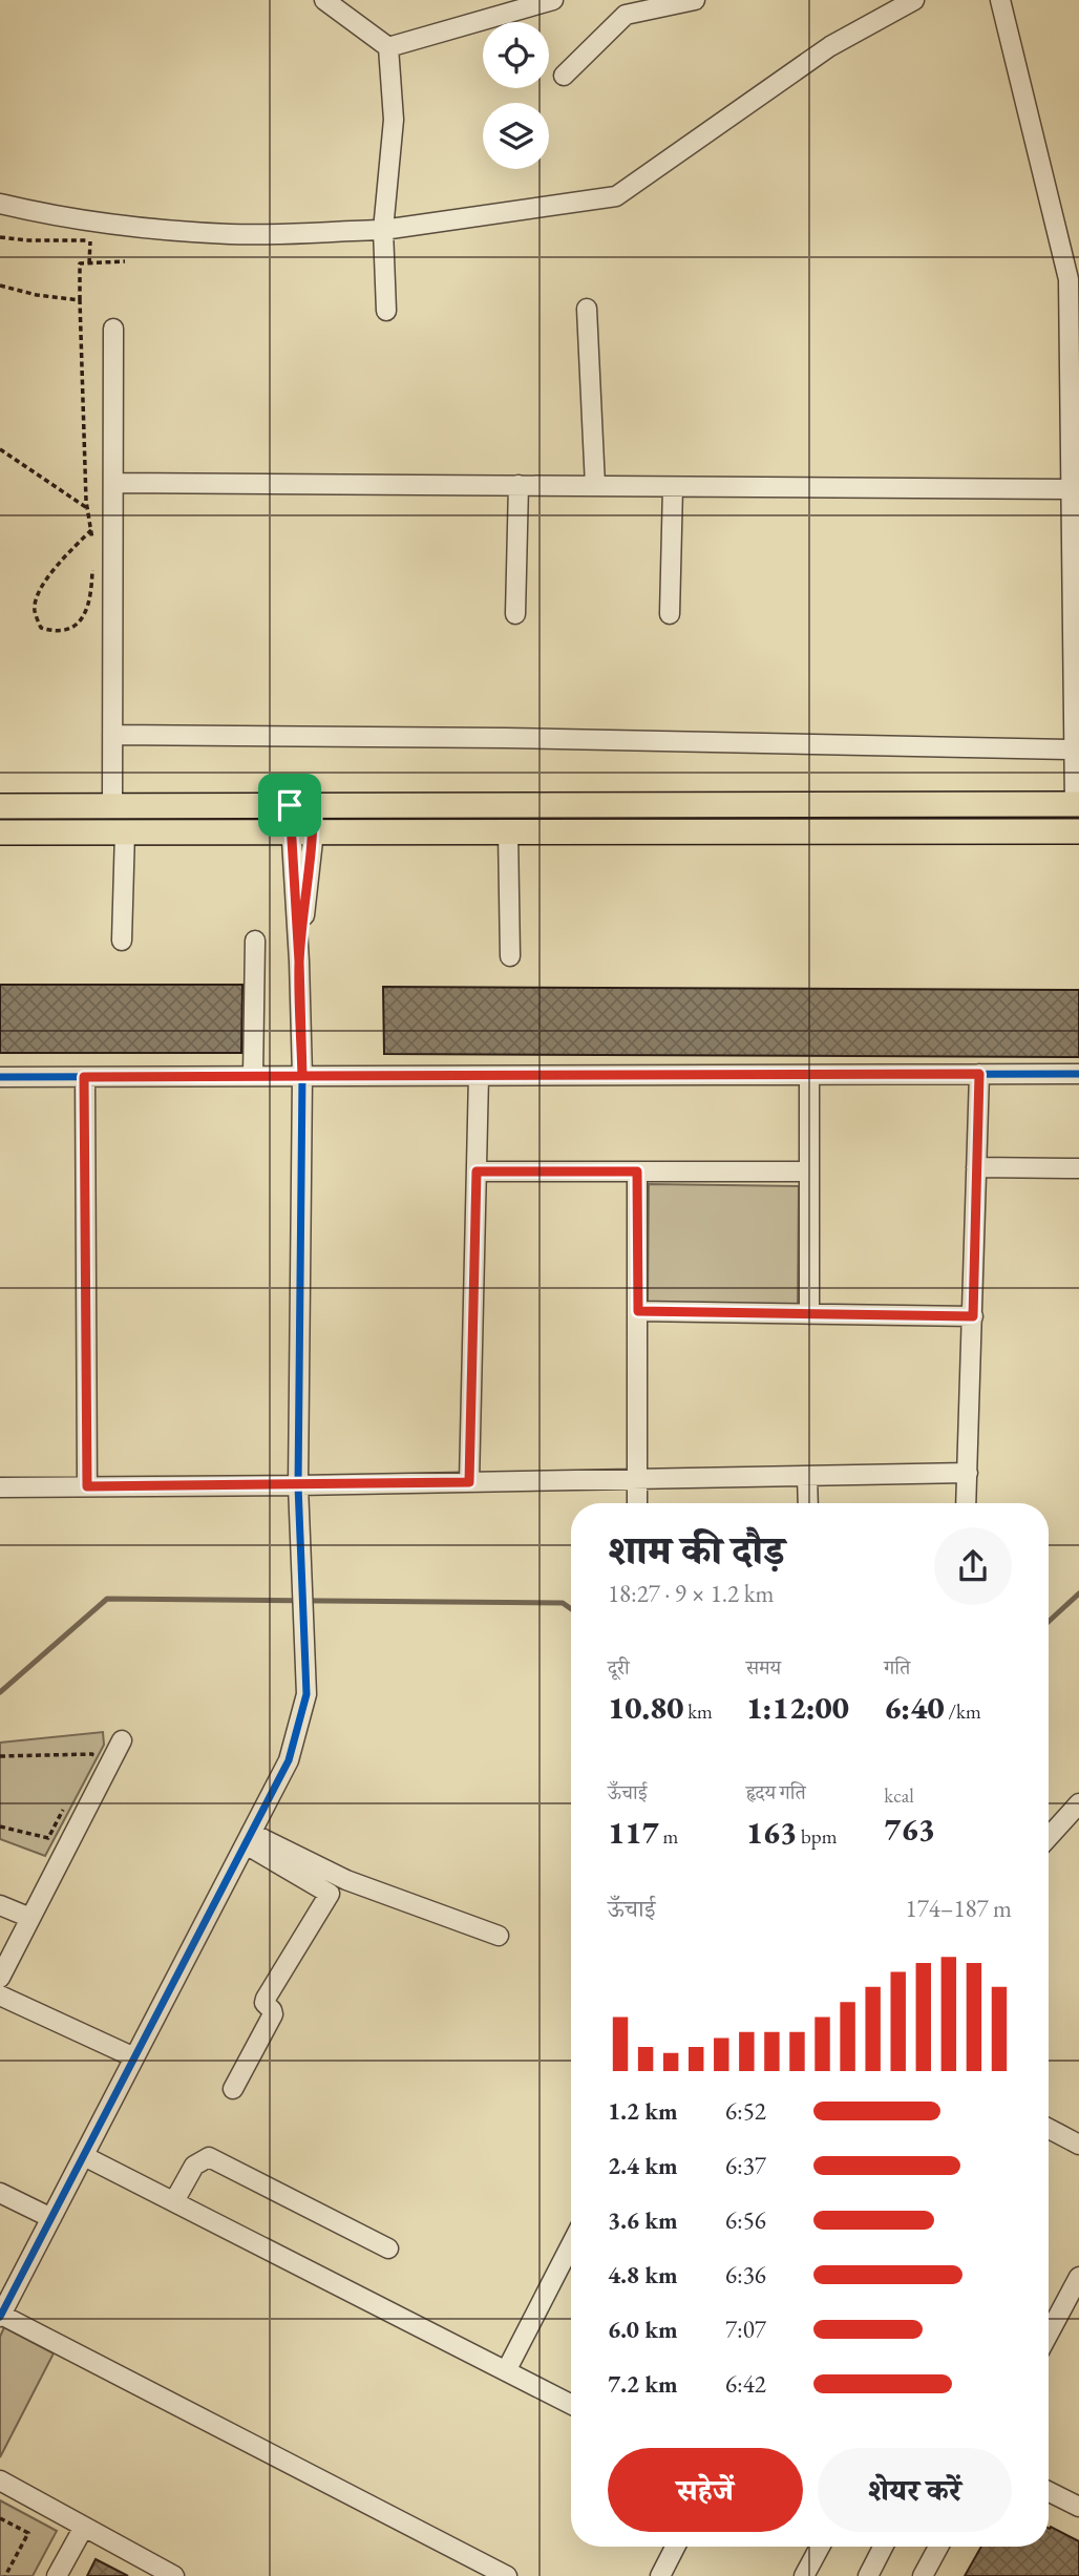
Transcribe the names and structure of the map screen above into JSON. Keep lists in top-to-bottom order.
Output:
{
  "page": {
    "heading": ["शाम की दौड़", "18:27 · 9 × 1.2 km"],
    "stats": [
      ["दूरी", "10.80 km"],
      ["समय", "1:12:00"],
      ["गति", "6:40 /km"],
      ["ऊँचाई", "117 m"],
      ["हृदय गति", "163 bpm"],
      ["kcal", "763"]
    ],
    "chart": ["ऊँचाई", "174–187 m"],
    "list": [
      {
        "name": "1.2 km",
        "note": "6:52"
      },
      {
        "name": "2.4 km",
        "note": "6:37"
      },
      {
        "name": "3.6 km",
        "note": "6:56"
      },
      {
        "name": "4.8 km",
        "note": "6:36"
      },
      {
        "name": "6.0 km",
        "note": "7:07"
      },
      {
        "name": "7.2 km",
        "note": "6:42"
      }
    ],
    "buttons": ["सहेजें", "शेयर करें"]
  }
}
